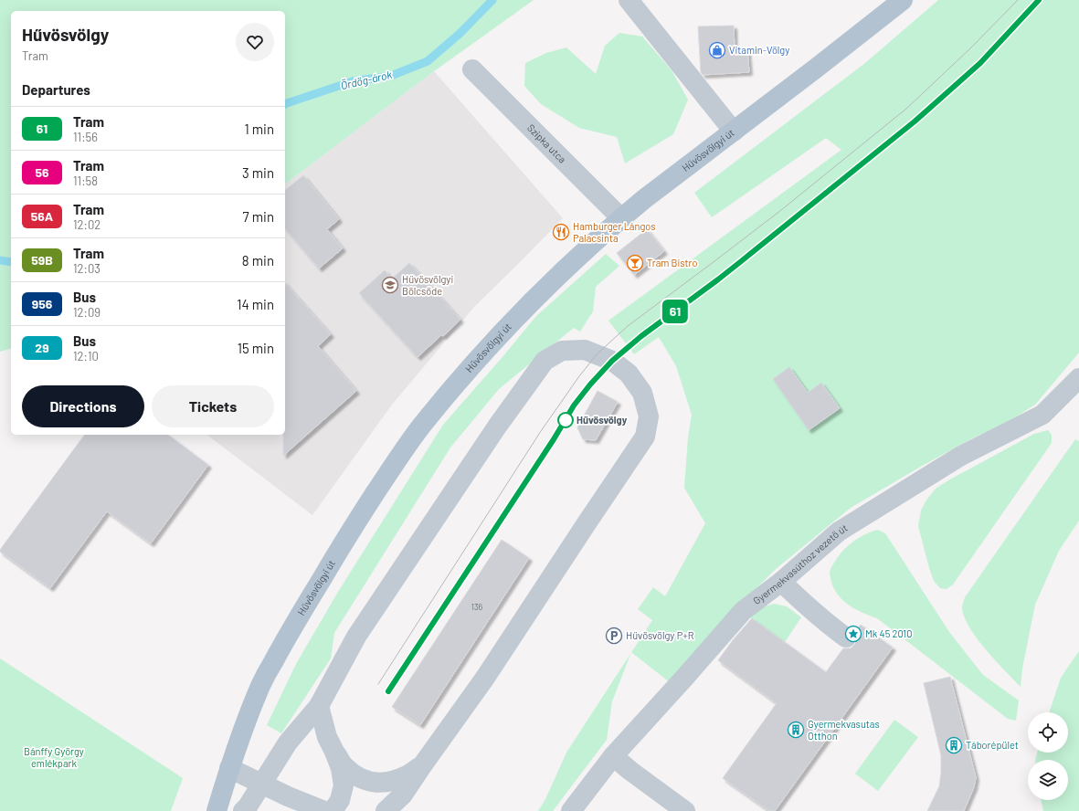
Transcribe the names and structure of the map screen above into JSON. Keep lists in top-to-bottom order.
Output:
{
  "streets": {
    "main road": ["Hűvösvölgyi út"],
    "street": ["Szipka utca", "Gyermekvasúthoz vezető út"]
  },
  "crossings": [
    ["Szipka utca", "Hűvösvölgyi út"]
  ],
  "water": ["Ördög-árok"],
  "parks": ["Bánffy György emlékpark"],
  "places": {
    "shop": ["Vitamin-Völgy"],
    "restaurant": ["Hamburger Lángos Palacsinta"],
    "bar": ["Tram Bistro"],
    "school or university": ["Hűvösvölgyi Bölcsőde"],
    "other": ["Hűvösvölgy"],
    "place": ["Mk 45 2010"],
    "parking": ["Hűvösvölgy P+R"],
    "building": ["Gyermekvasutas Otthon", "Táborépület"]
  },
  "lines": ["tram line 61"],
  "house_numbers": ["136"],
  "page": {
    "on_map": "61",
    "heading": [
      ["Hűvösvölgy", "Tram"],
      "Departures"
    ],
    "list": [
      {
        "mark": "61",
        "name": "Tram",
        "note": "11:56",
        "value": "1 min"
      },
      {
        "mark": "56",
        "name": "Tram",
        "note": "11:58",
        "value": "3 min"
      },
      {
        "mark": "56A",
        "name": "Tram",
        "note": "12:02",
        "value": "7 min"
      },
      {
        "mark": "59B",
        "name": "Tram",
        "note": "12:03",
        "value": "8 min"
      },
      {
        "mark": "956",
        "name": "Bus",
        "note": "12:09",
        "value": "14 min"
      },
      {
        "mark": "29",
        "name": "Bus",
        "note": "12:10",
        "value": "15 min"
      }
    ],
    "buttons": ["Directions", "Tickets"]
  }
}
